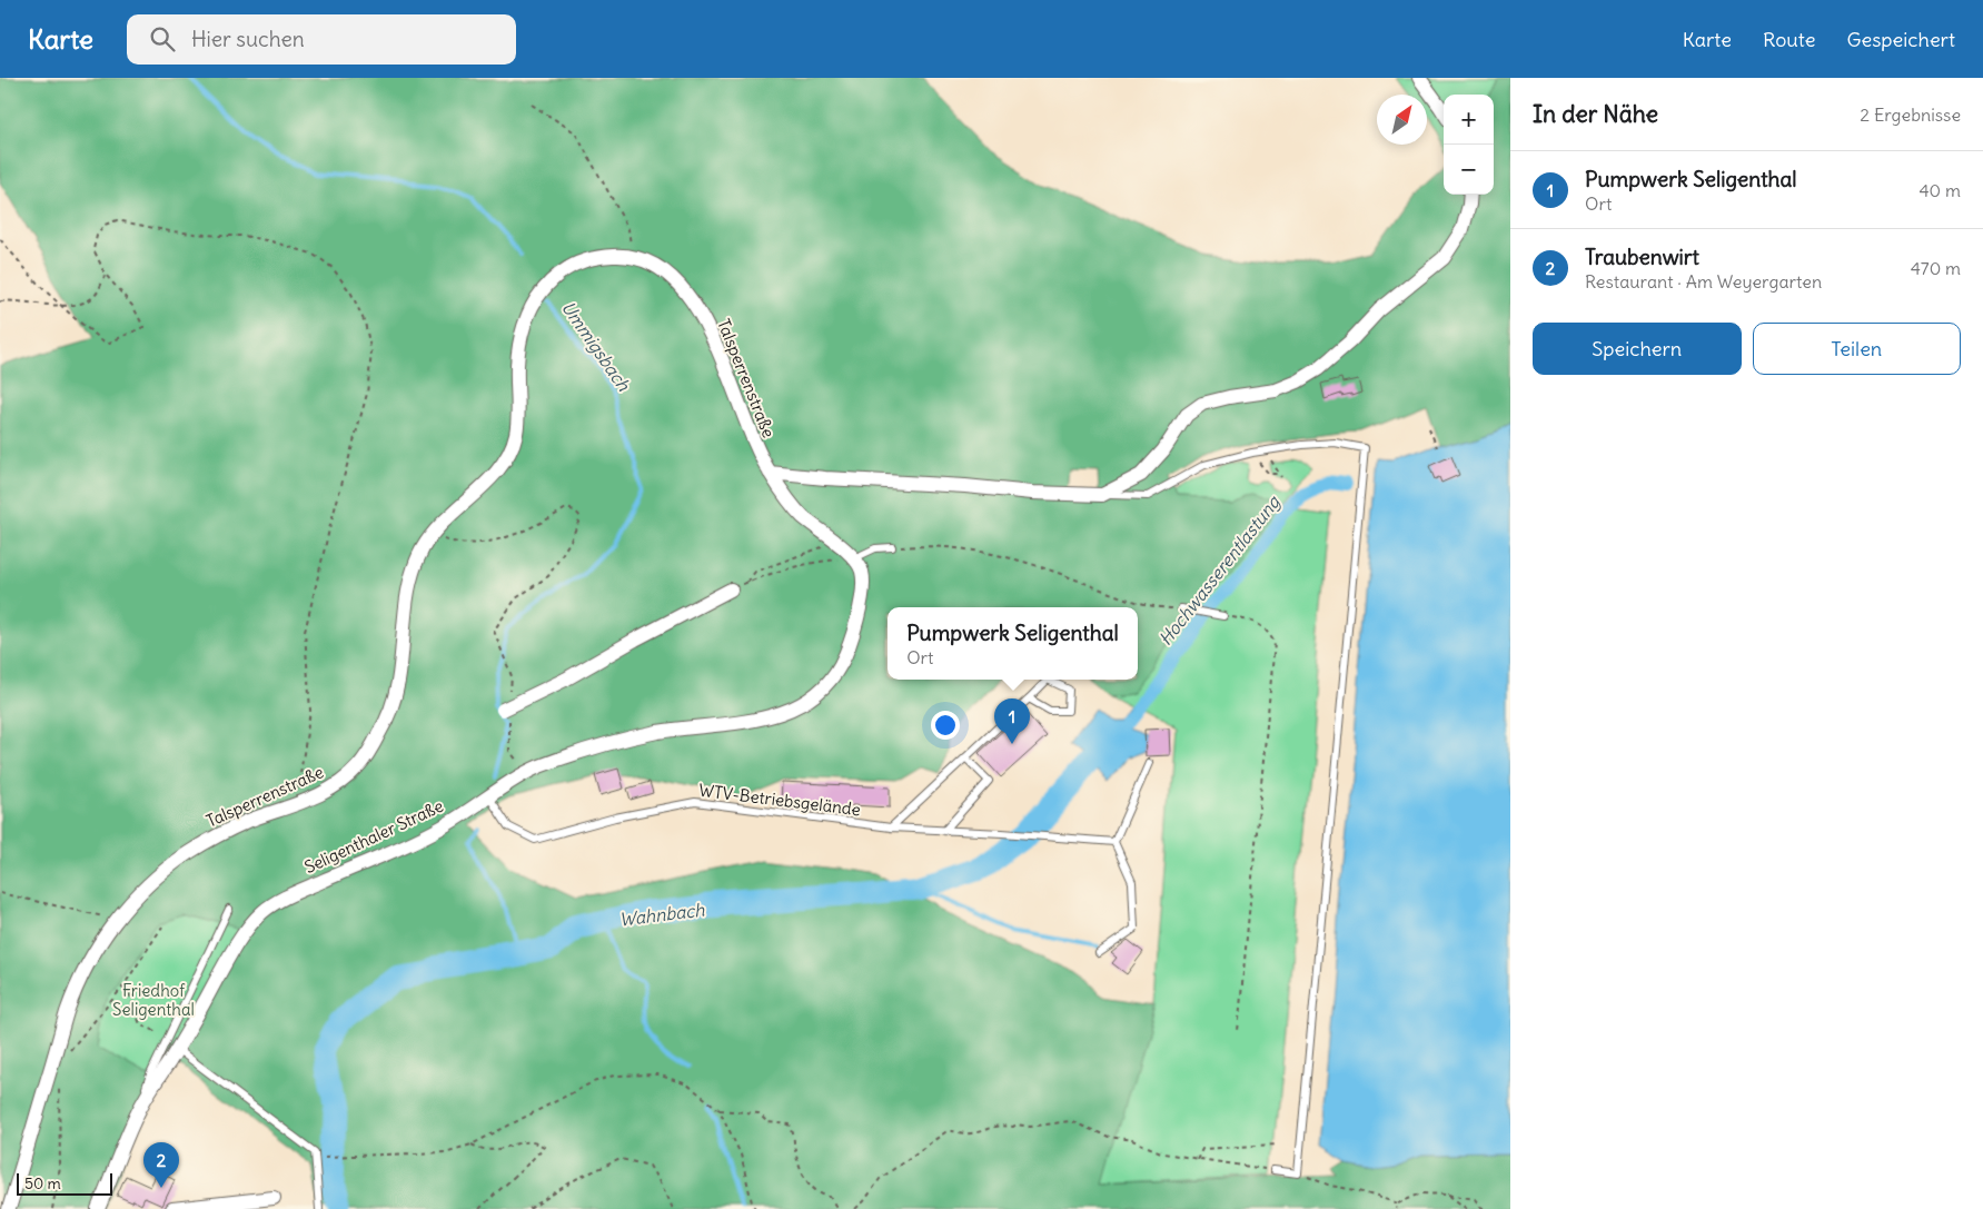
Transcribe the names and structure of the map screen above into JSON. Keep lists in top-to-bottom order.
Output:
{
  "streets": {
    "street": ["Talsperrenstraße", "Seligenthaler Straße"],
    "lane": ["WTV-Betriebsgelände"]
  },
  "crossings": [
    ["WTV-Betriebsgelände", "Seligenthaler Straße"]
  ],
  "water": ["Ummigsbach", "Hochwasserentlastung", "Wahnbach"],
  "parks": ["Friedhof Seligenthal"],
  "scale_bar": "50 m",
  "north": "top right",
  "page": {
    "header": "Karte",
    "search": "Hier suchen",
    "nav": ["Karte", "Route", "Gespeichert"],
    "heading": ["In der Nähe", "2 Ergebnisse"],
    "map_buttons": ["+", "−"],
    "list": [
      {
        "mark": "1",
        "name": "Pumpwerk Seligenthal",
        "note": "Ort",
        "value": "40 m"
      },
      {
        "mark": "2",
        "name": "Traubenwirt",
        "note": "Restaurant · Am Weyergarten",
        "value": "470 m"
      }
    ],
    "buttons": ["Speichern", "Teilen"],
    "popup": ["Pumpwerk Seligenthal", "Ort"],
    "pins": ["1", "2"],
    "scale": "50 m"
  }
}
